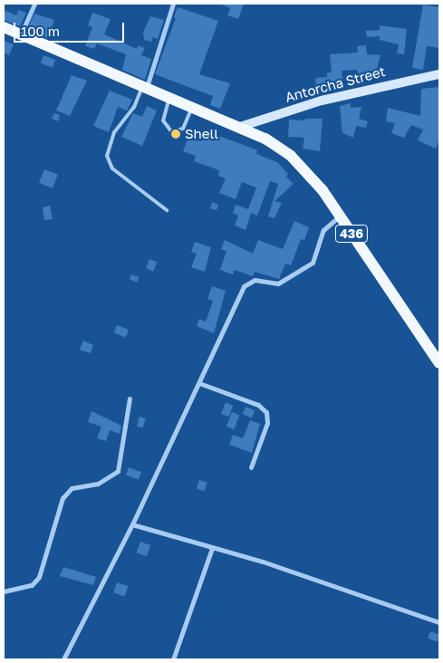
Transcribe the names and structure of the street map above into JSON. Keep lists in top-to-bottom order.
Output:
{
  "streets": {
    "main road": ["Antorcha Street", "436"]
  },
  "crossings": [
    ["Antorcha Street", "436"]
  ],
  "places": ["Shell"],
  "scale_bar": "100 m"
}
